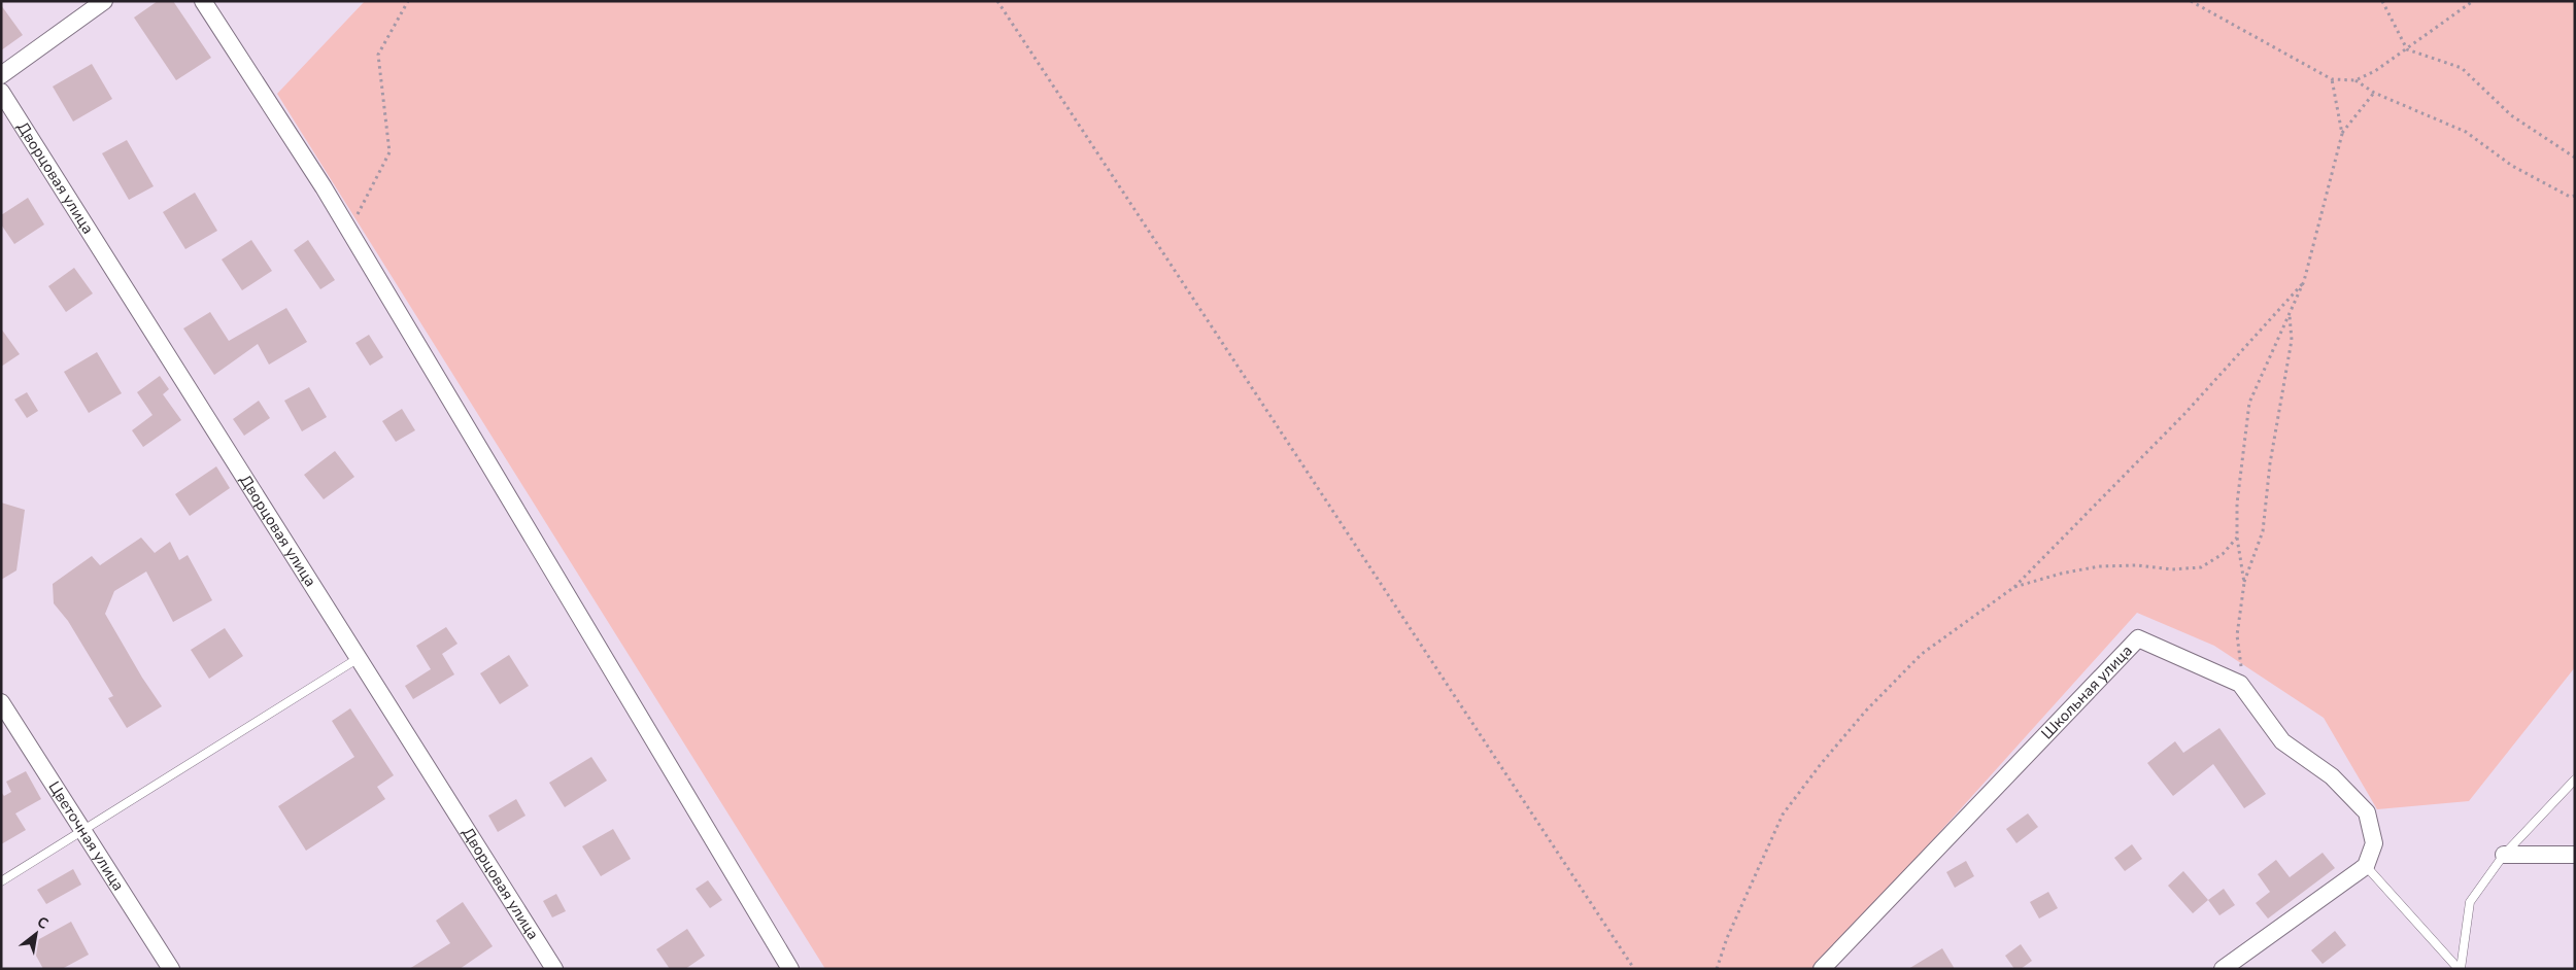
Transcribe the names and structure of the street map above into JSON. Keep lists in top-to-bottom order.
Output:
{
  "streets": {
    "street": ["Дворцовая улица", "Школьная улица", "Цветочная улица"]
  },
  "north": "top right"
}
